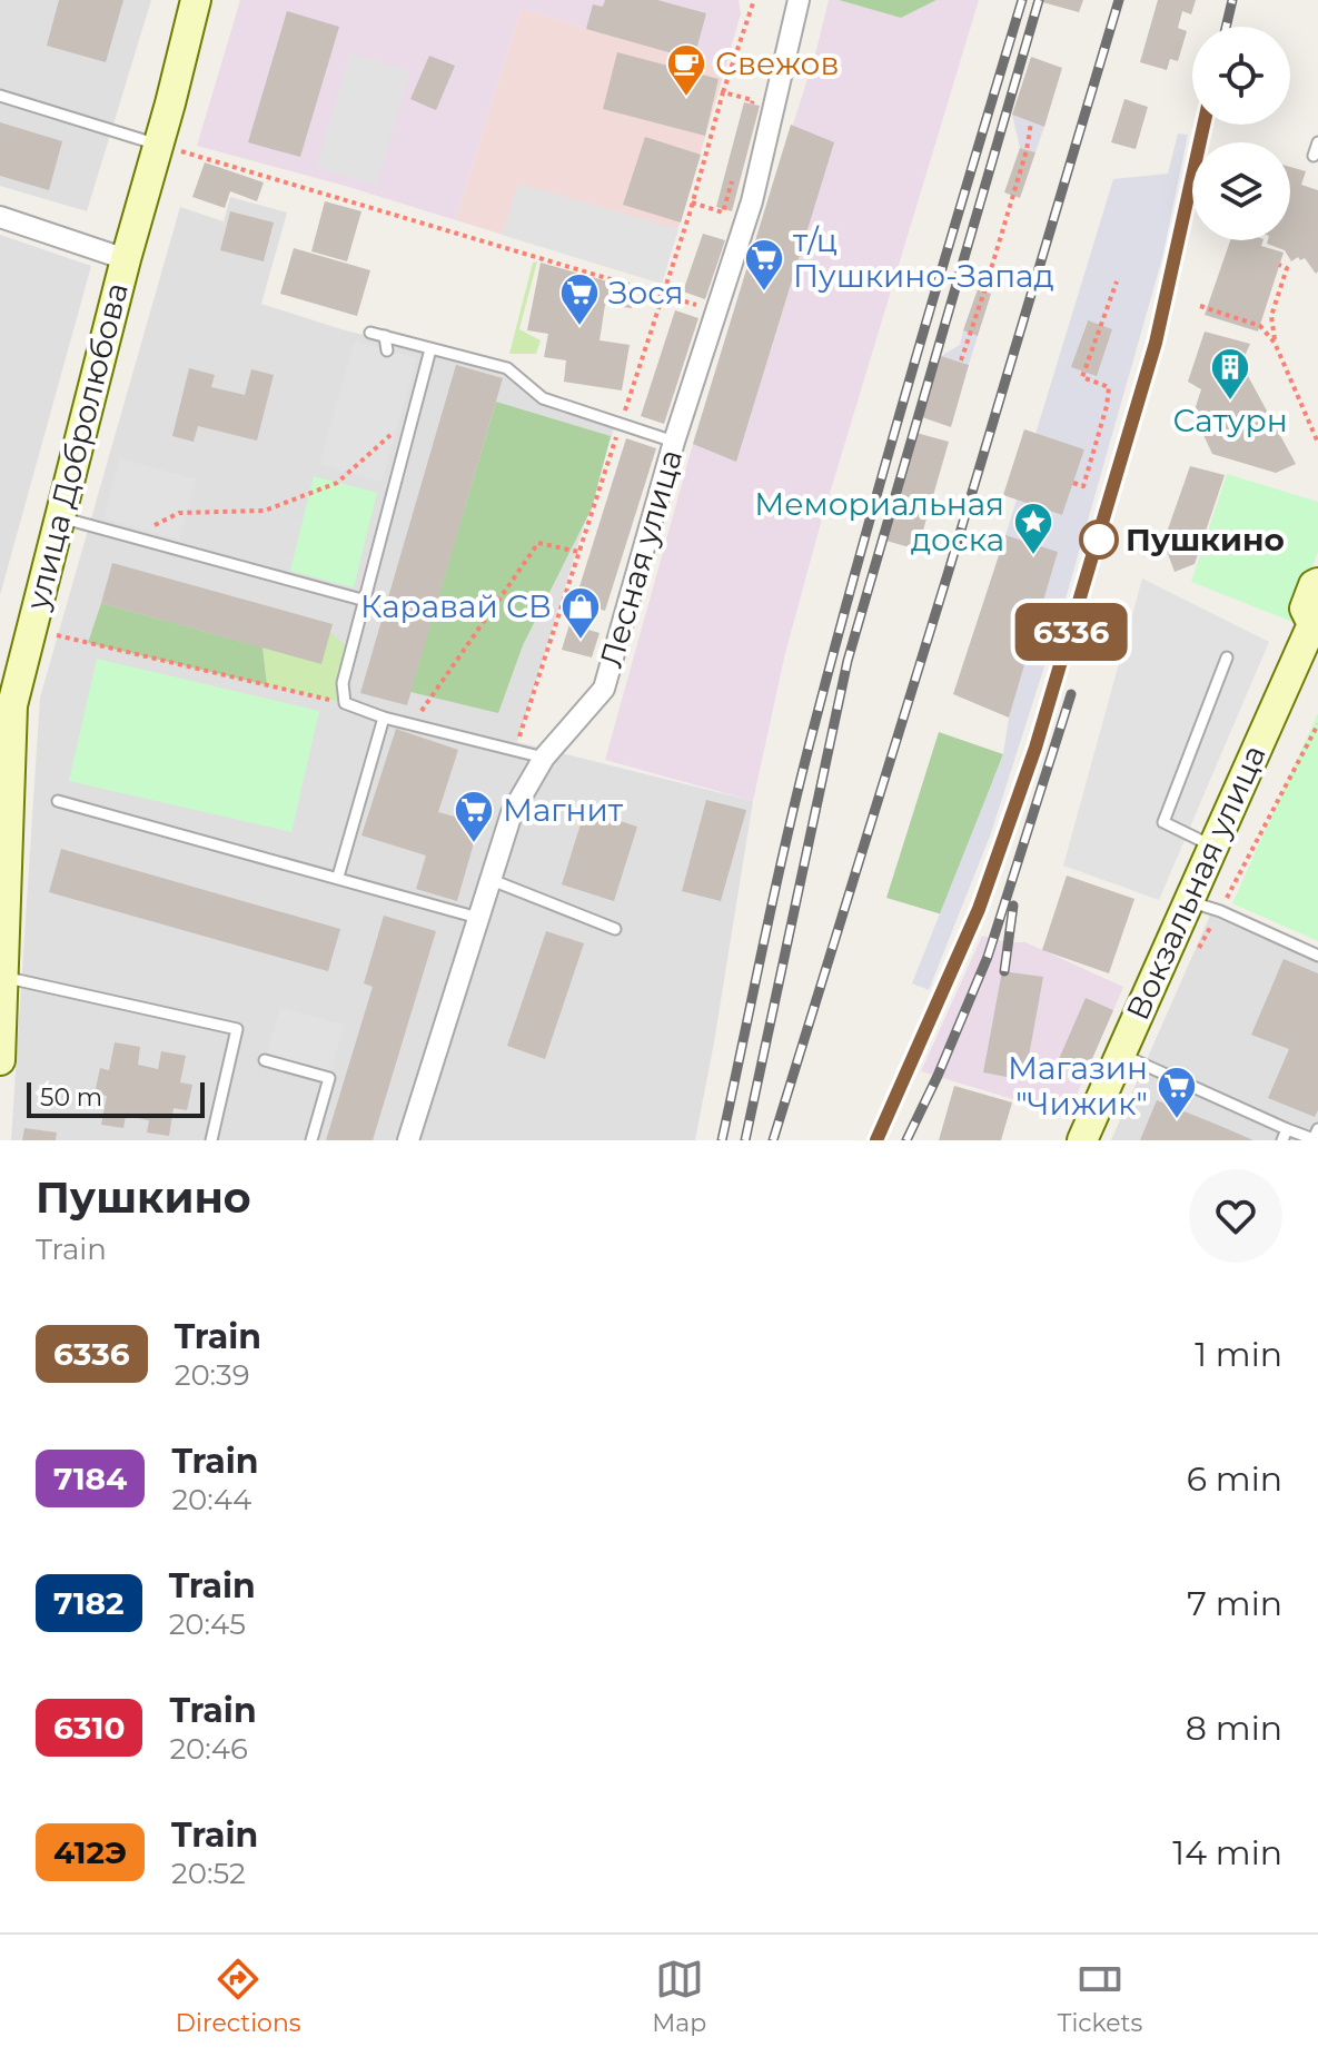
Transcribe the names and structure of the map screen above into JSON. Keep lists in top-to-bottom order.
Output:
{
  "streets": {
    "street": ["улица Добролюбова", "Лесная улица", "Вокзальная улица"]
  },
  "places": {
    "cafe": ["Свежов"],
    "supermarket": [
      "т/ц Пушкино-Запад",
      "Зося",
      "Магнит",
      "Магазин \"Чижик\""
    ],
    "building": ["Сатурн"],
    "other": ["Пушкино"],
    "place": ["Мемориальная доска"],
    "shop": ["Каравай СВ"]
  },
  "scale_bar": "50 m",
  "page": {
    "on_map": "6336",
    "scale": "50 m",
    "heading": ["Пушкино", "Train"],
    "list": [
      {
        "mark": "6336",
        "name": "Train",
        "note": "20:39",
        "value": "1 min"
      },
      {
        "mark": "7184",
        "name": "Train",
        "note": "20:44",
        "value": "6 min"
      },
      {
        "mark": "7182",
        "name": "Train",
        "note": "20:45",
        "value": "7 min"
      },
      {
        "mark": "6310",
        "name": "Train",
        "note": "20:46",
        "value": "8 min"
      },
      {
        "mark": "412Э",
        "name": "Train",
        "note": "20:52",
        "value": "14 min"
      }
    ],
    "tabs": ["Directions", "Map", "Tickets"]
  }
}
